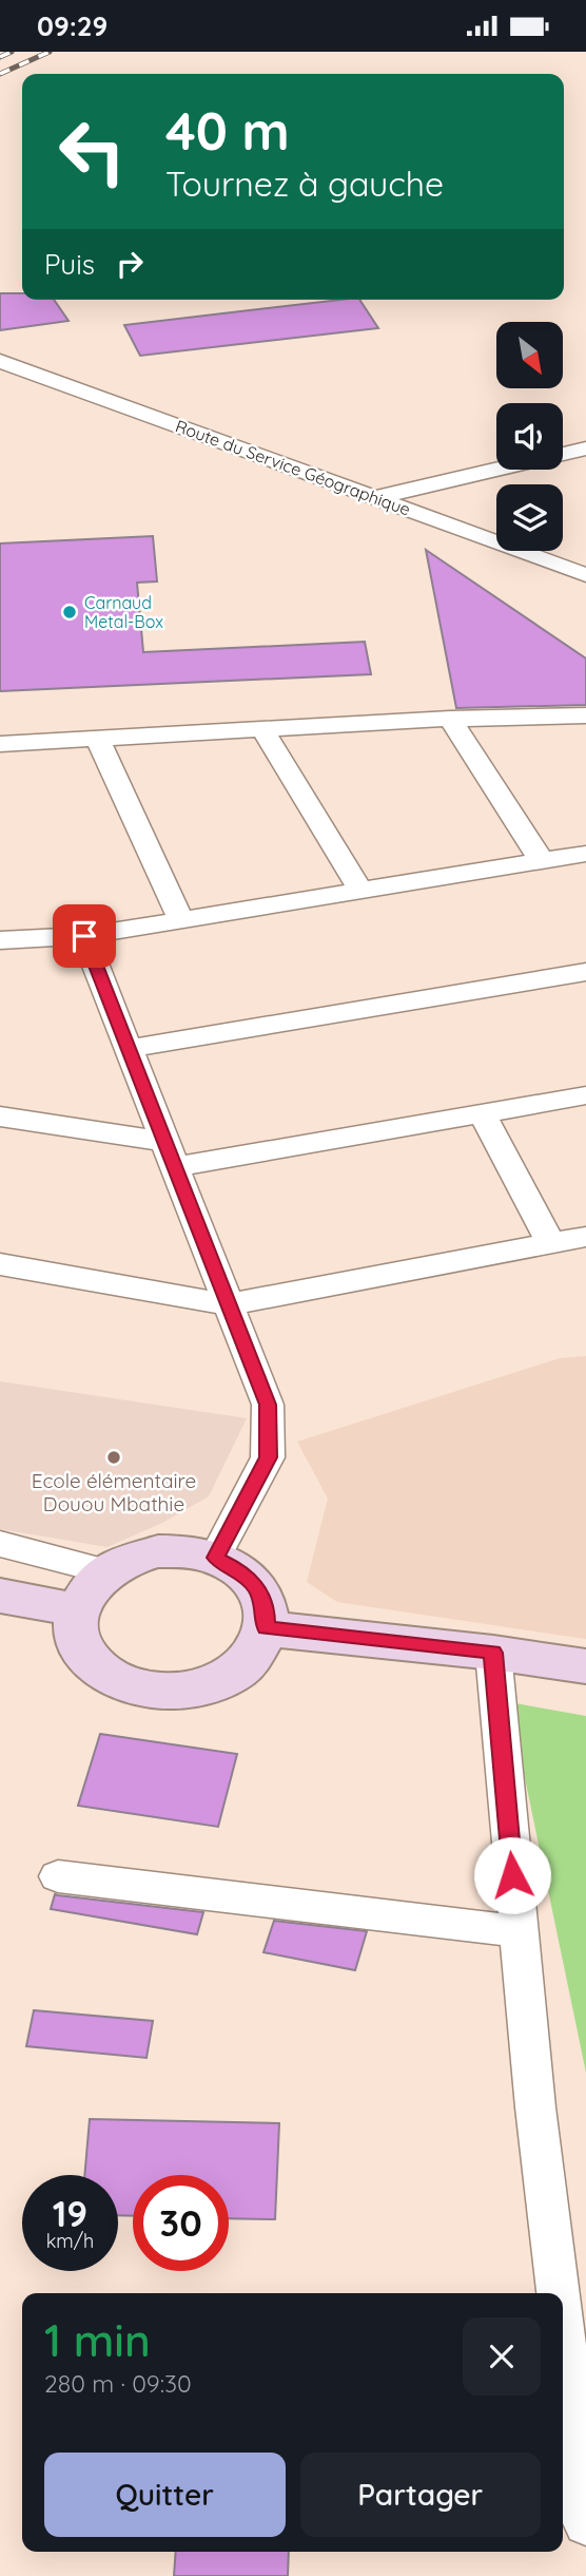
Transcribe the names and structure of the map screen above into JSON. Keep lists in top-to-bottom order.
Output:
{
  "streets": {
    "street": ["Route du Service Géographique"]
  },
  "places": ["Carnaud Metal-Box", "Ecole élémentaire Douou Mbathie"],
  "north": "bottom right",
  "page": {
    "status": "09:29",
    "turn": ["40 m", "Tournez à gauche"],
    "then": "Puis",
    "speed": "19 km/h",
    "limit": "30",
    "heading": ["1 min", "280 m · 09:30"],
    "buttons": ["Quitter", "Partager"]
  }
}
